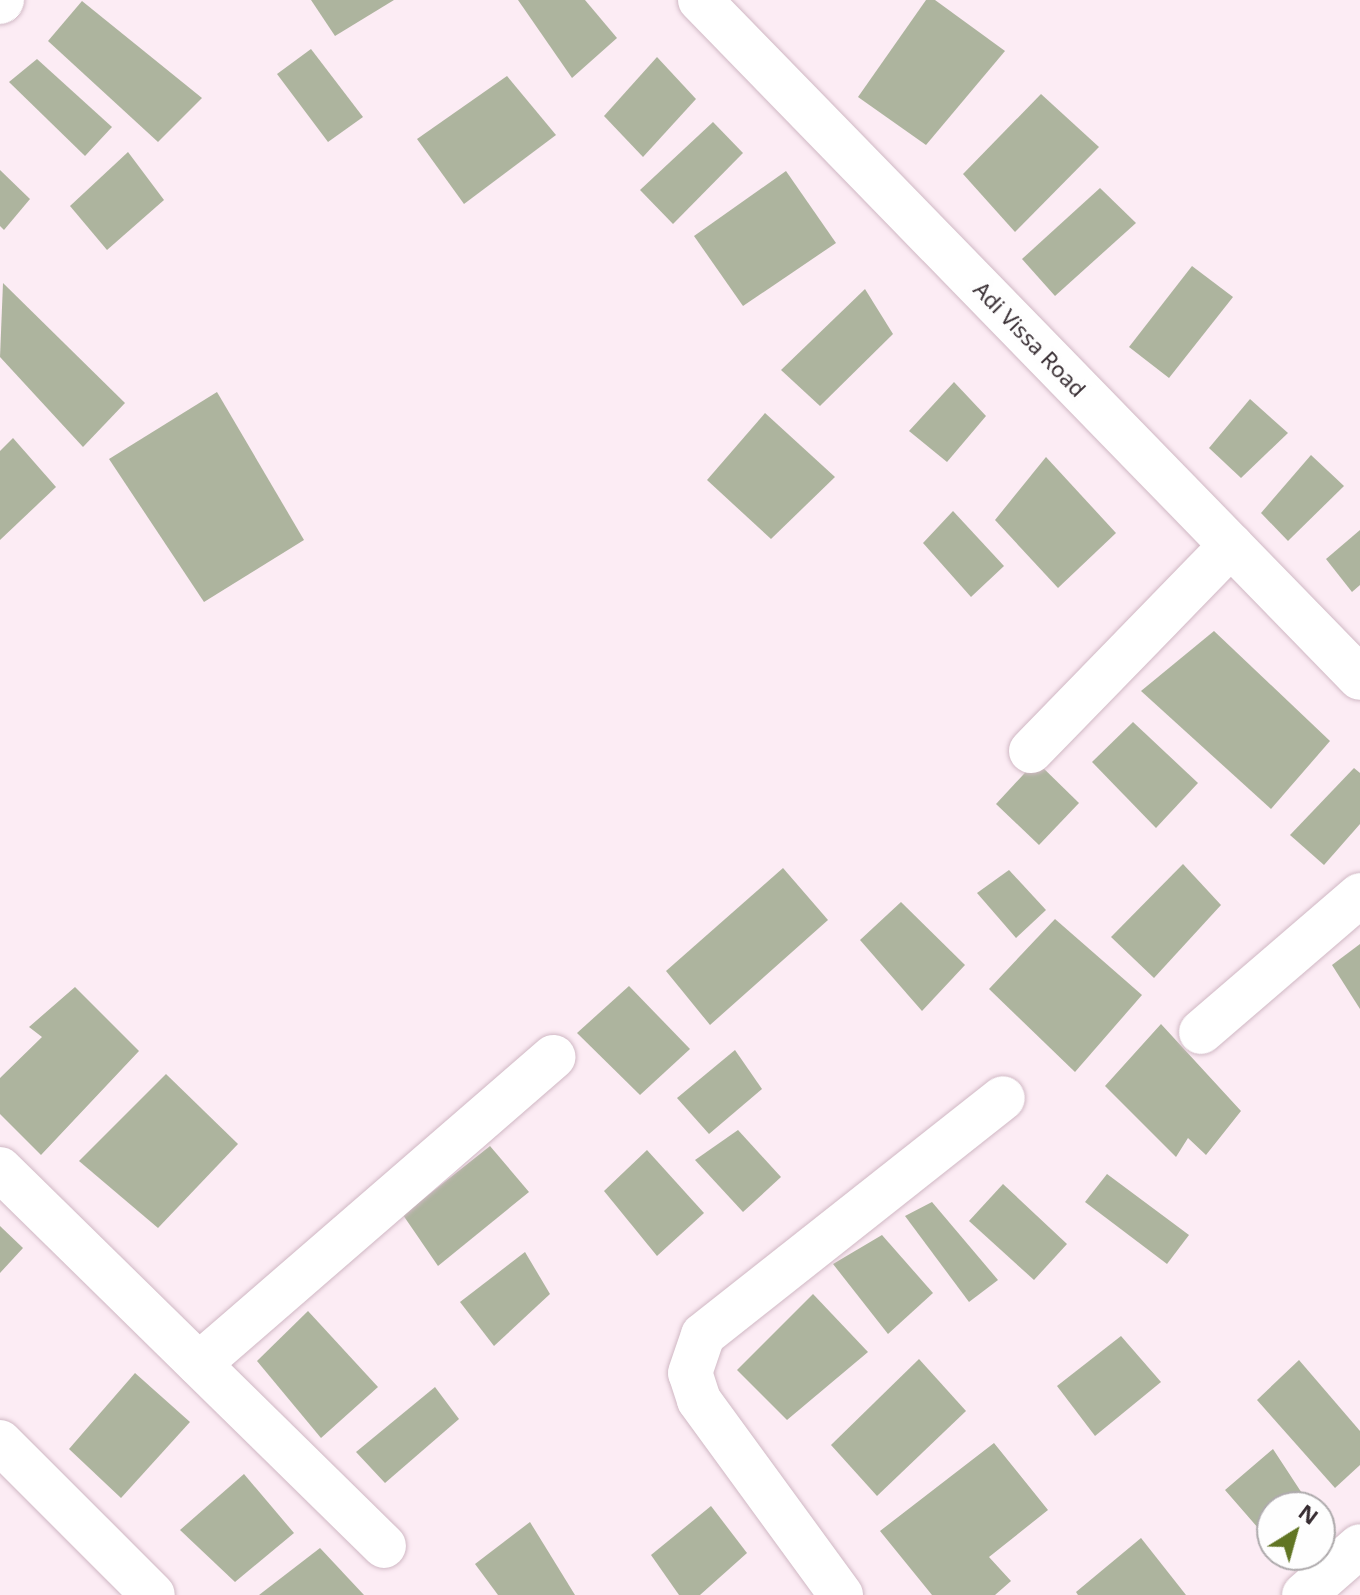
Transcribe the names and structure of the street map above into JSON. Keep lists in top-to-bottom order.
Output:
{
  "streets": {
    "street": ["Adi Vissa Road"]
  },
  "north": "top right"
}
